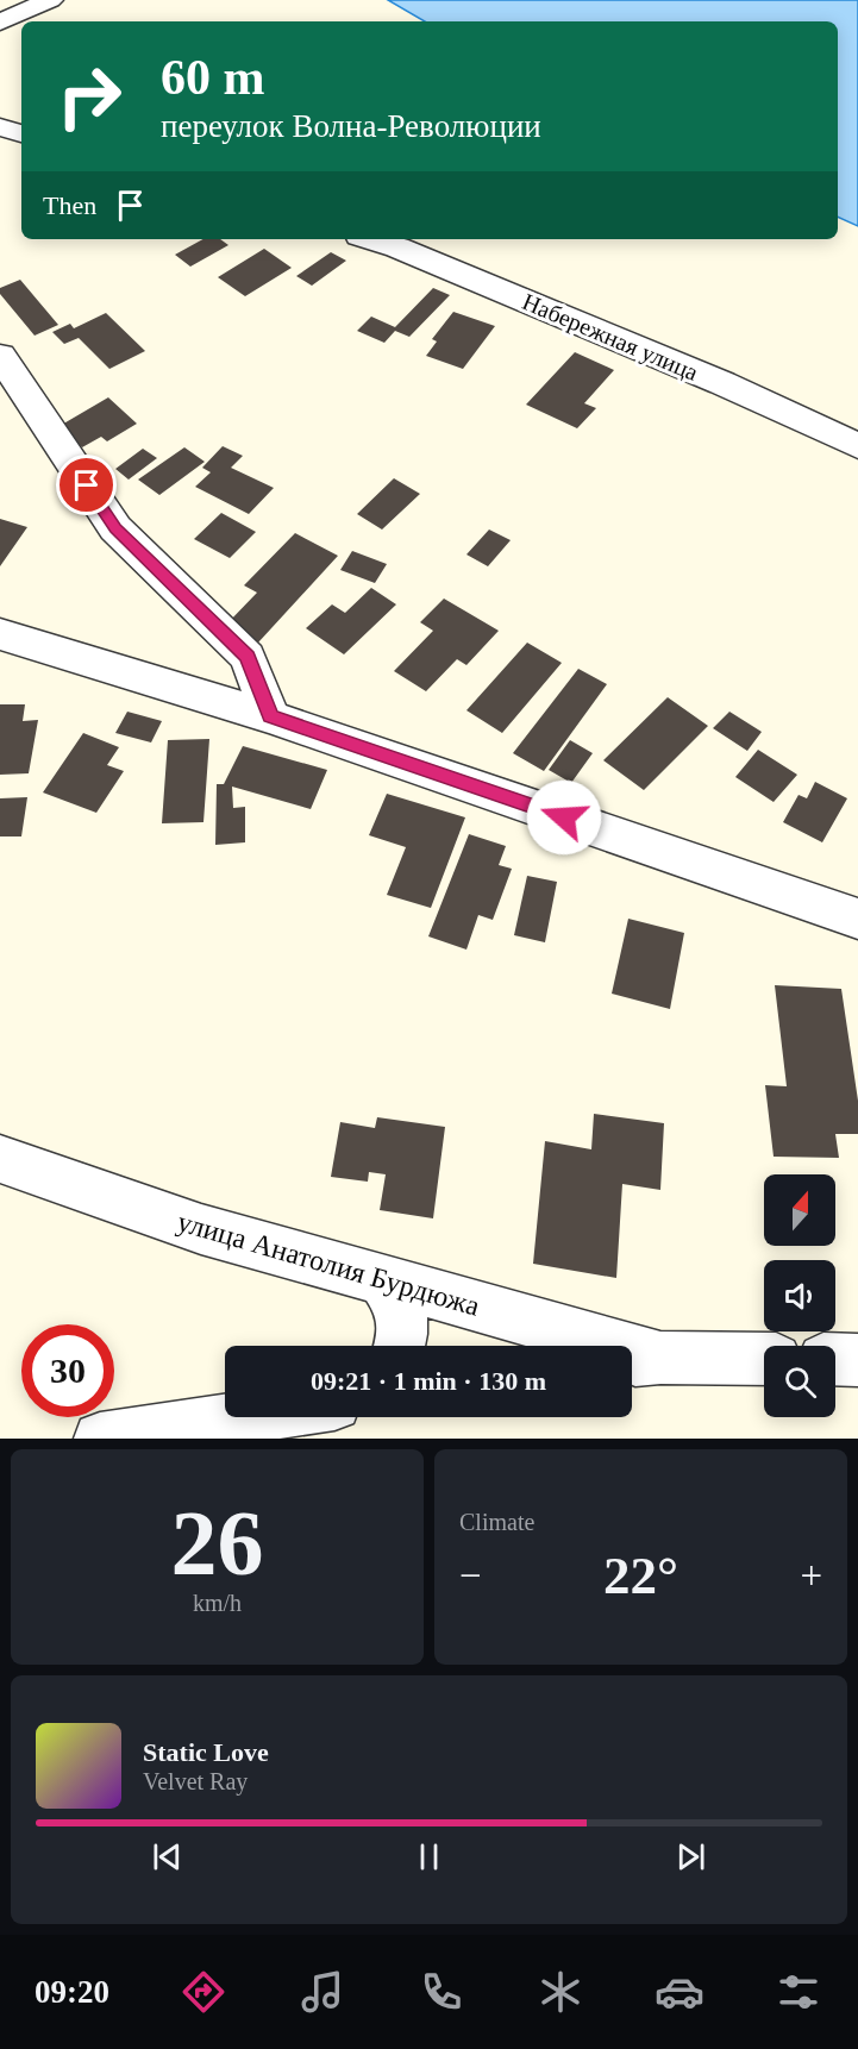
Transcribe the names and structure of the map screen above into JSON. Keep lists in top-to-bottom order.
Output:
{
  "streets": {
    "street": ["Набережная улица", "улица Анатолия Бурдюжа"]
  },
  "north": "top",
  "page": {
    "turn": ["60 m", "переулок Волна-Революции"],
    "then": "Then",
    "limit": "30",
    "trip": "09:21 · 1 min · 130 m",
    "tile": [
      ["26", "km/h"],
      "Climate"
    ],
    "heat": ["−", "22°", "+"],
    "song": ["Static Love", "Velvet Ray"],
    "tabs": "09:20"
  }
}
